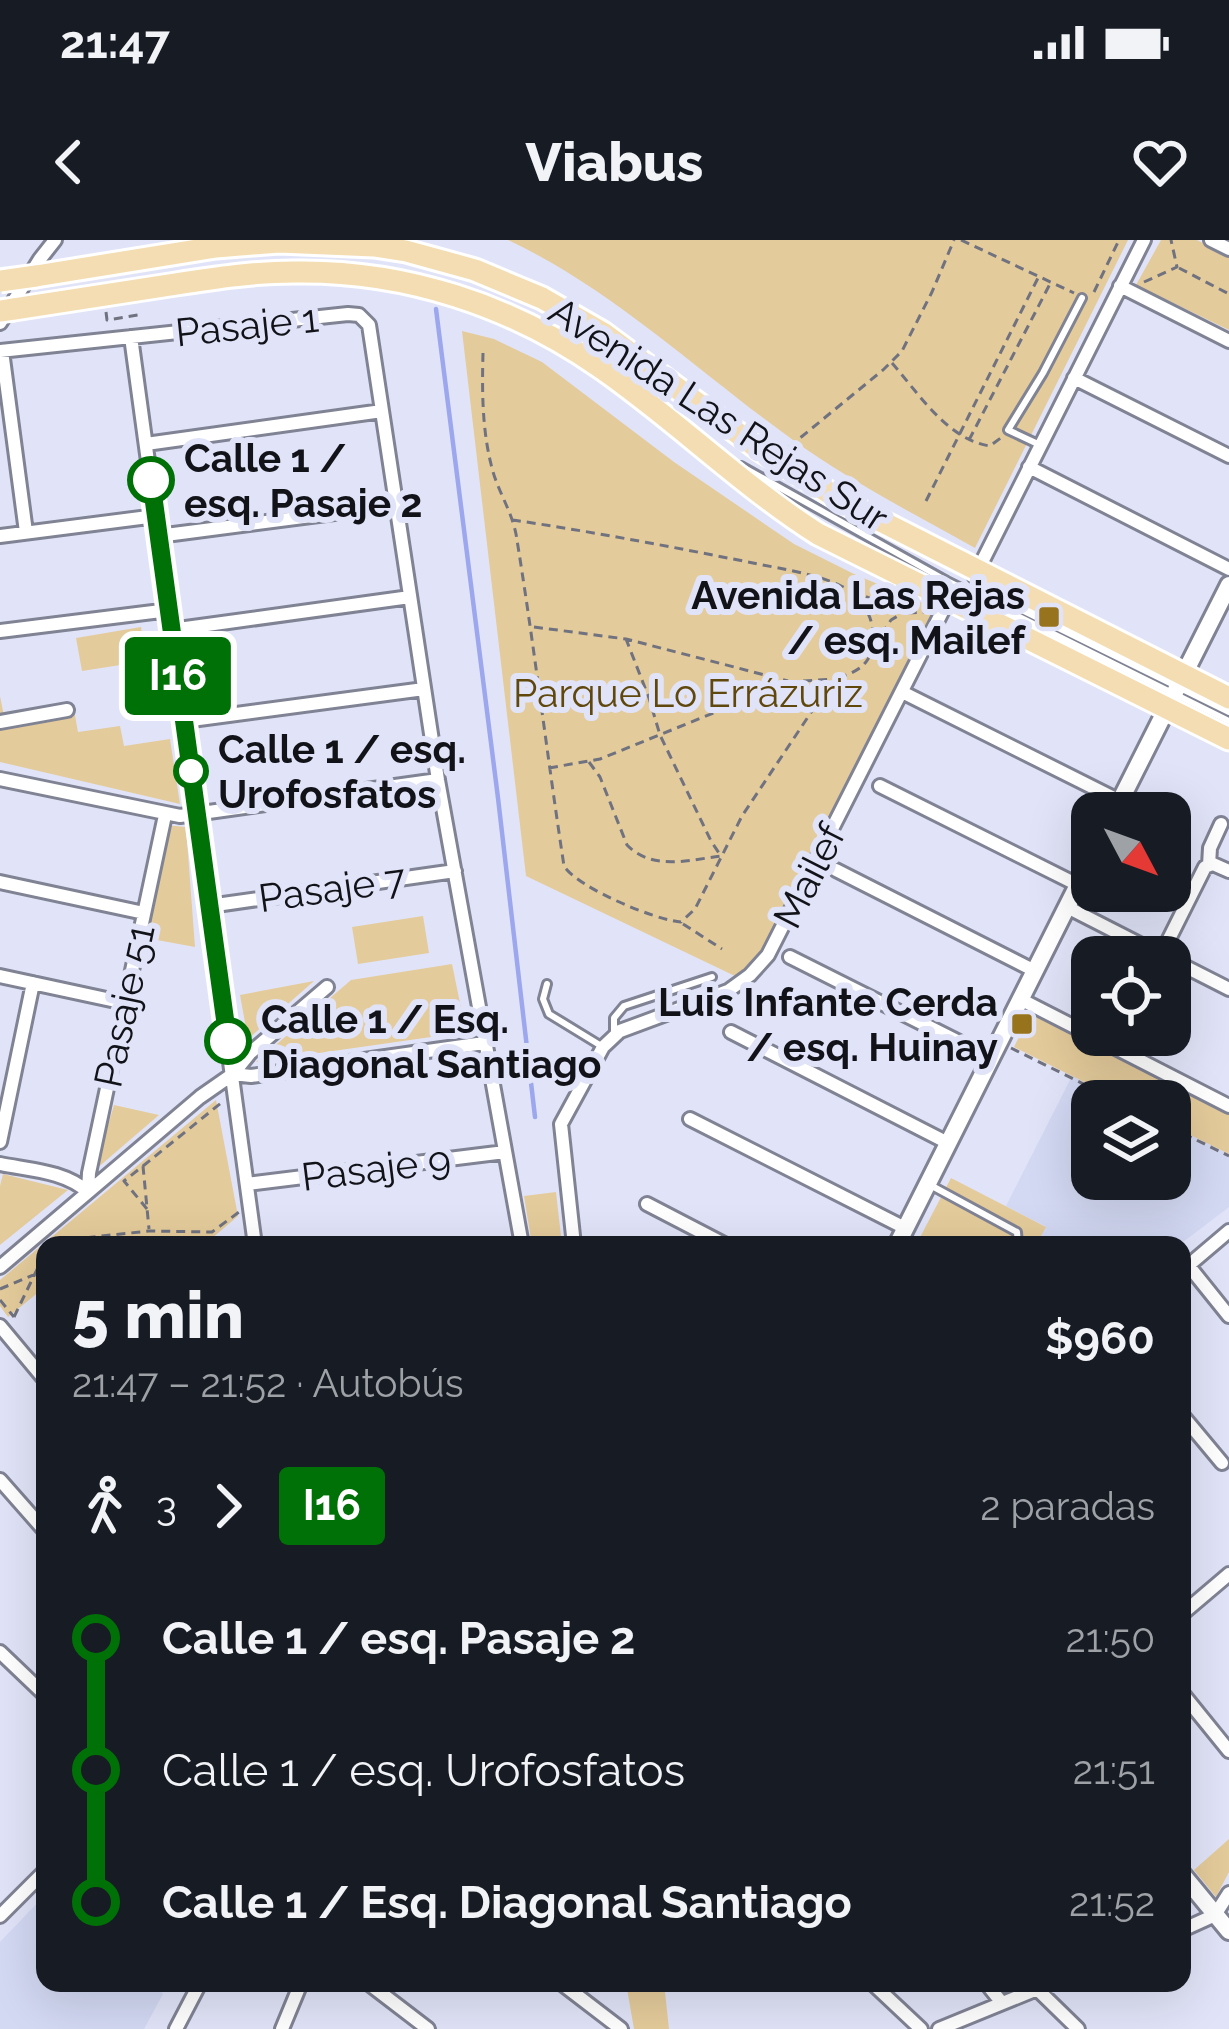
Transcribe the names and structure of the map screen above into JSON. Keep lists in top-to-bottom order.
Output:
{
  "streets": {
    "main road": ["Avenida Las Rejas Sur"],
    "street": [
      "Pasaje 1",
      "Mailef",
      "Pasaje 7",
      "Pasaje 51",
      "Pasaje 9"
    ]
  },
  "crossings": [
    ["Avenida Las Rejas Sur", "Mailef"]
  ],
  "parks": ["Parque Lo Errázuriz"],
  "places": {
    "other": ["Calle 1 / esq. Pasaje 2", "Calle 1 / esq. Urofosfatos", "Calle 1 / Esq. Diagonal Santiago"],
    "transit": ["Avenida Las Rejas / esq. Mailef", "Luis Infante Cerda / esq. Huinay"]
  },
  "lines": ["bus line I16"],
  "north": "bottom right",
  "page": {
    "status": "21:47",
    "header": "Viabus",
    "on_map": "I16",
    "heading": ["5 min", "21:47 – 21:52 · Autobús", "$960"],
    "legs": ["3", "I16", "2 paradas"],
    "list": [
      {
        "name": "Calle 1 / esq. Pasaje 2",
        "value": "21:50"
      },
      {
        "name": "Calle 1 / esq. Urofosfatos",
        "value": "21:51"
      },
      {
        "name": "Calle 1 / Esq. Diagonal Santiago",
        "value": "21:52"
      }
    ]
  }
}
